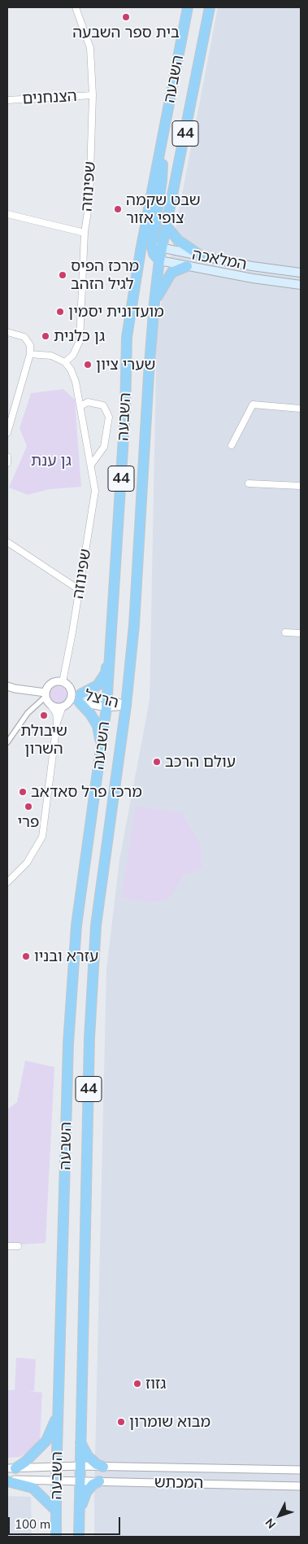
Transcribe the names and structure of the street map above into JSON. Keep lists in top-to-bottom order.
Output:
{
  "streets": {
    "highway": ["השבעה", "44"],
    "main road": ["המלאכה"],
    "street": [
      "הצנחנים",
      "שפינוזה",
      "הרצל",
      "המכתש"
    ]
  },
  "crossings": [
    ["השבעה", "המלאכה"],
    ["השבעה", "הרצל"],
    ["השבעה", "המכתש"],
    ["הצנחנים", "שפינוזה"],
    ["שפינוזה", "הרצל"]
  ],
  "parks": ["גן ענת"],
  "places": [
    "בית ספר השבעה",
    "שבט שקמה צופי אזור",
    "מרכז הפיס לגיל הזהב",
    "מועדונית יסמין",
    "גן כלנית",
    "שערי ציון",
    "שיבולת השרון",
    "עולם הרכב",
    "מרכז פרל סאדאב",
    "פרי",
    "עזרא ובניו",
    "גזוז",
    "מבוא שומרון"
  ],
  "scale_bar": "100 m",
  "north": "bottom left"
}
